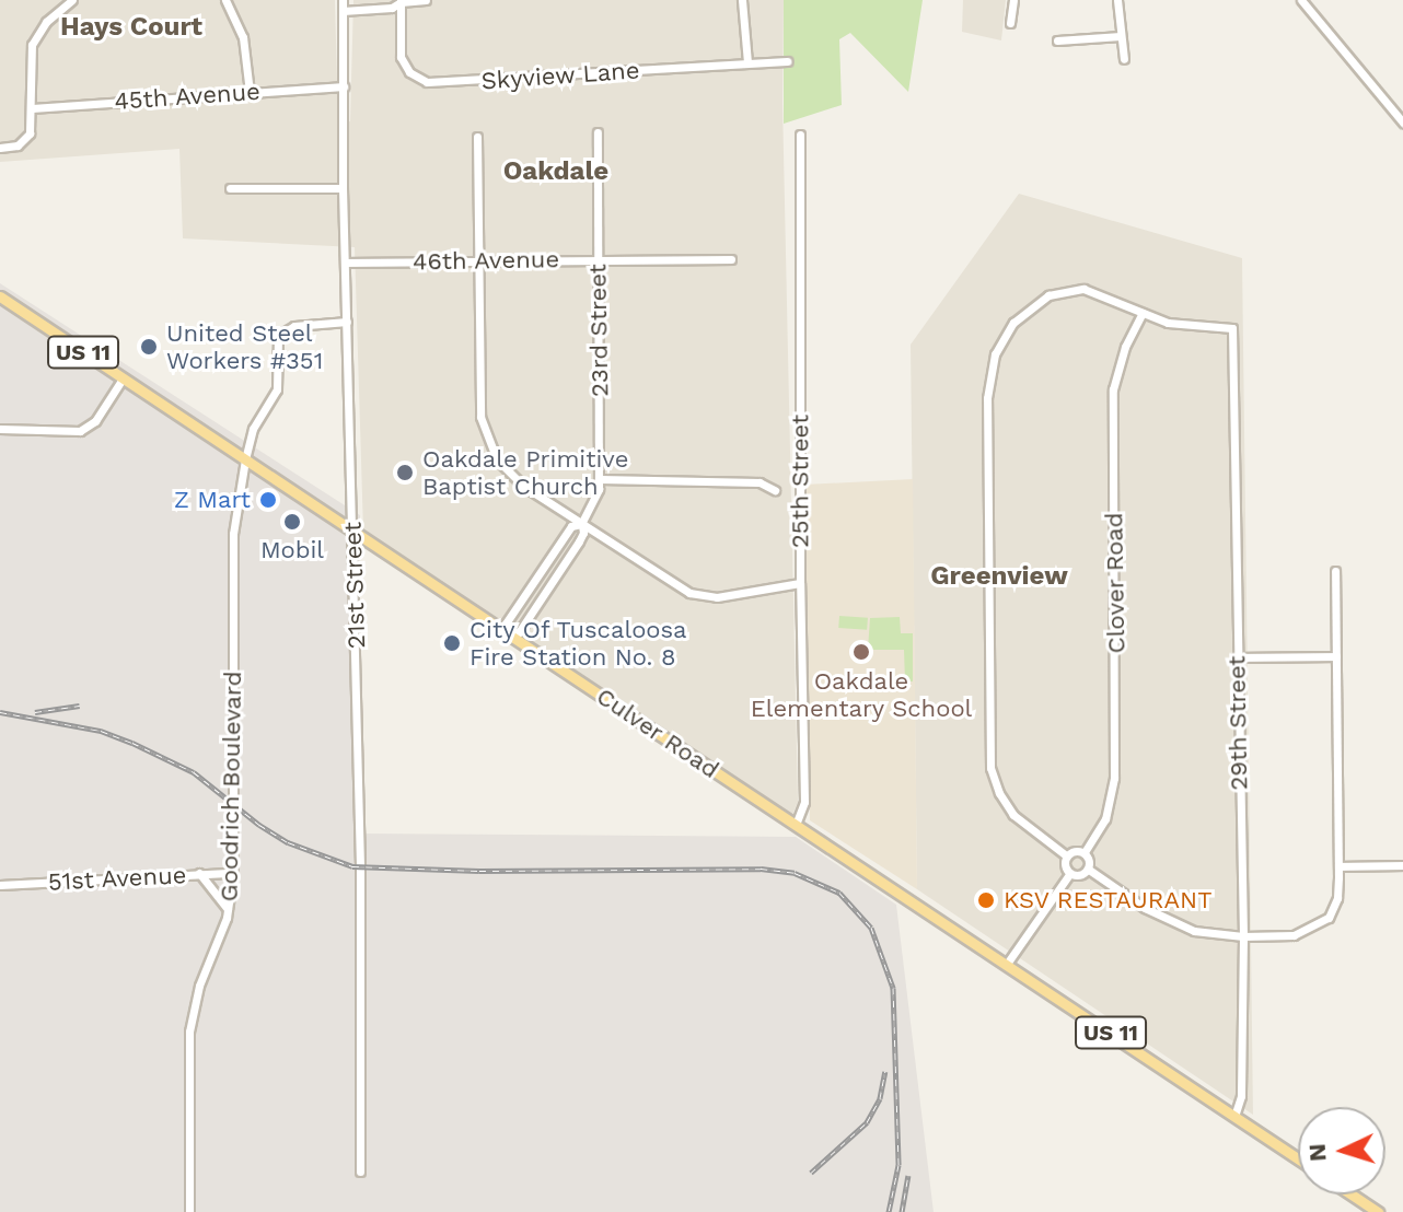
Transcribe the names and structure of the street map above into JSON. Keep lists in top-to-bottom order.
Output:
{
  "streets": {
    "main road": ["US 11", "Culver Road"],
    "street": [
      "Skyview Lane",
      "45th Avenue",
      "46th Avenue",
      "23rd Street",
      "25th Street",
      "Clover Road",
      "21st Street",
      "29th Street",
      "Goodrich Boulevard",
      "51st Avenue"
    ]
  },
  "crossings": [
    ["45th Avenue", "21st Street"],
    ["46th Avenue", "23rd Street"],
    ["46th Avenue", "21st Street"],
    ["23rd Street", "Culver Road"],
    ["25th Street", "Culver Road"],
    ["Clover Road", "29th Street"],
    ["21st Street", "Culver Road"],
    ["21st Street", "Goodrich Boulevard"],
    ["29th Street", "Culver Road"],
    ["Culver Road", "Goodrich Boulevard"],
    ["Goodrich Boulevard", "51st Avenue"]
  ],
  "districts": ["Hays Court", "Oakdale", "Greenview"],
  "places": [
    "United Steel Workers #351",
    "Oakdale Primitive Baptist Church",
    "Z Mart",
    "Mobil",
    "City Of Tuscaloosa Fire Station No. 8",
    "Oakdale Elementary School",
    "KSV RESTAURANT"
  ],
  "north": "left"
}
